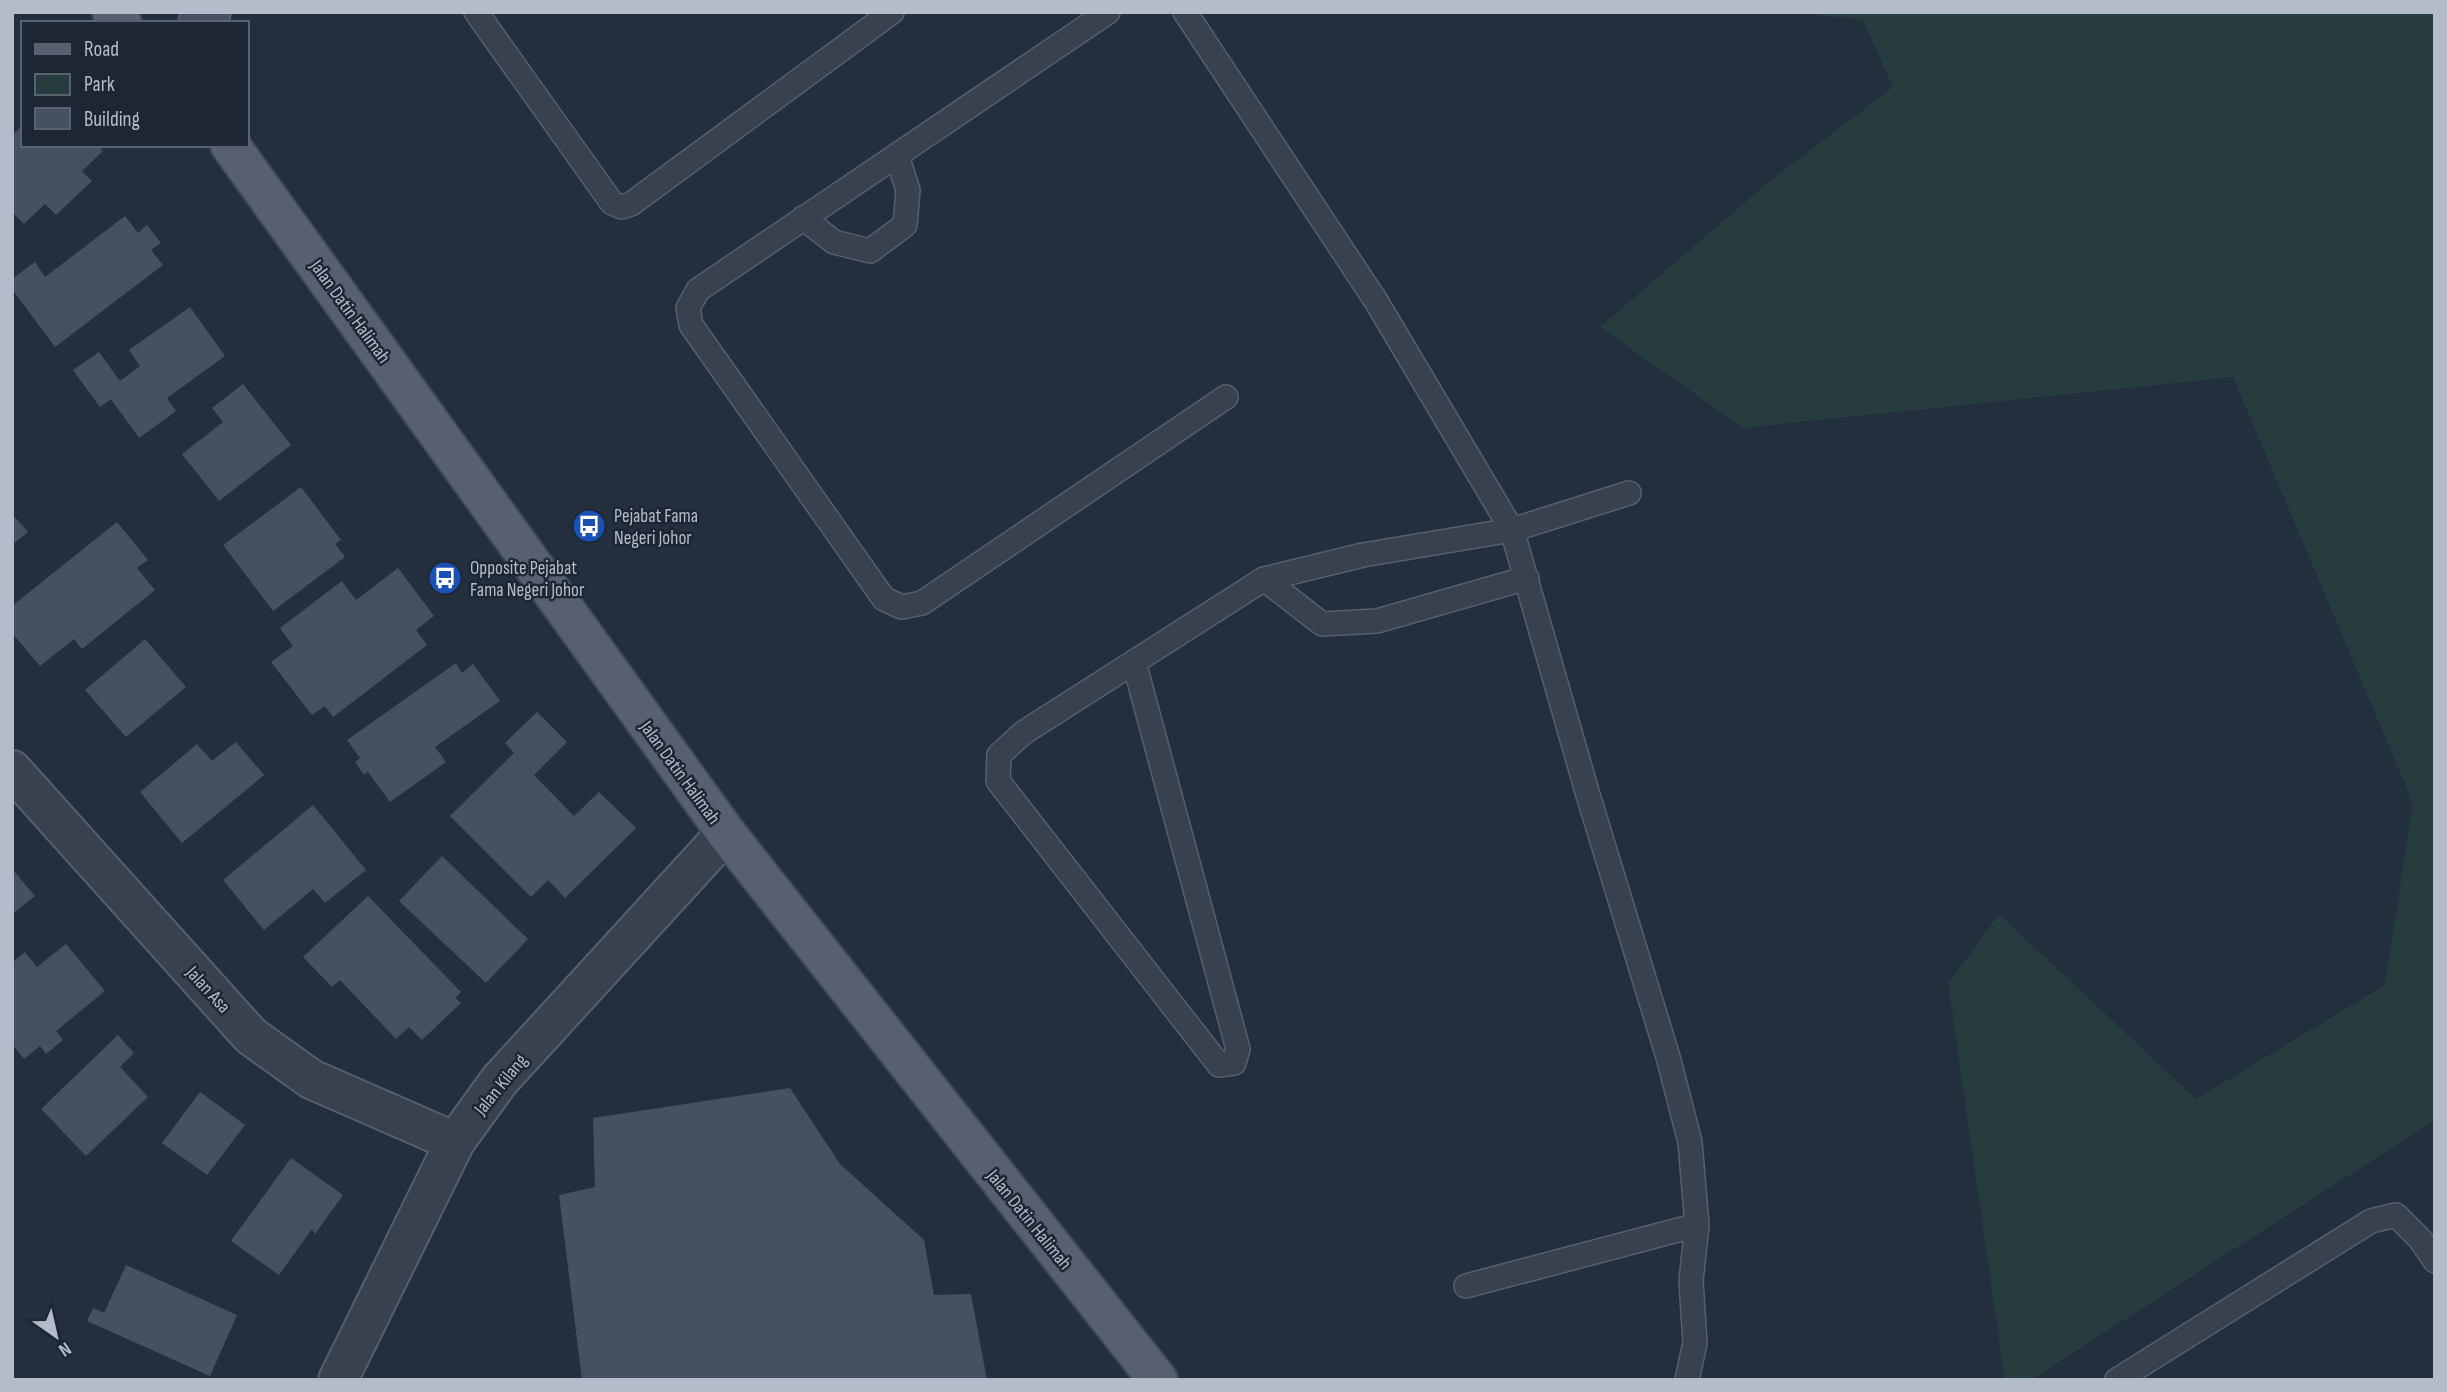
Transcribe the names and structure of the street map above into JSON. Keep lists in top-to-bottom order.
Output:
{
  "streets": {
    "main road": ["Jalan Datin Halimah"],
    "street": ["Jalan Asa", "Jalan Kilang"]
  },
  "crossings": [
    ["Jalan Datin Halimah", "Jalan Kilang"],
    ["Jalan Asa", "Jalan Kilang"]
  ],
  "places": {
    "bus stop": ["Pejabat Fama Negeri Johor", "Opposite Pejabat Fama Negeri Johor"]
  },
  "legend": ["Road", "Park", "Building"],
  "north": "bottom right"
}
